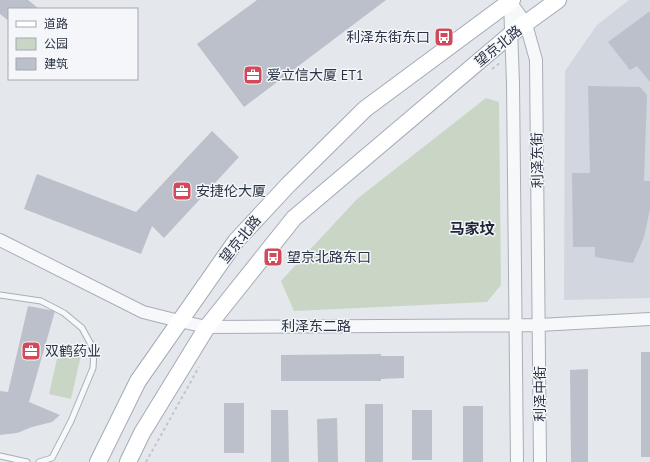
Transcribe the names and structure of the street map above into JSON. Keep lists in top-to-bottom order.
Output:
{
  "streets": {
    "main road": ["望京北路"],
    "street": ["利泽东街", "利泽东二路", "利泽中街"]
  },
  "crossings": [
    ["望京北路", "利泽东街"],
    ["望京北路", "利泽东二路"],
    ["利泽东街", "利泽东二路"],
    ["利泽东街", "利泽中街"],
    ["利泽东二路", "利泽中街"]
  ],
  "districts": ["马家坟"],
  "places": {
    "bus stop": ["利泽东街东口", "望京北路东口"],
    "office": ["爱立信大厦 ET1", "安捷伦大厦", "双鹤药业"]
  },
  "legend": ["道路", "公园", "建筑"]
}
